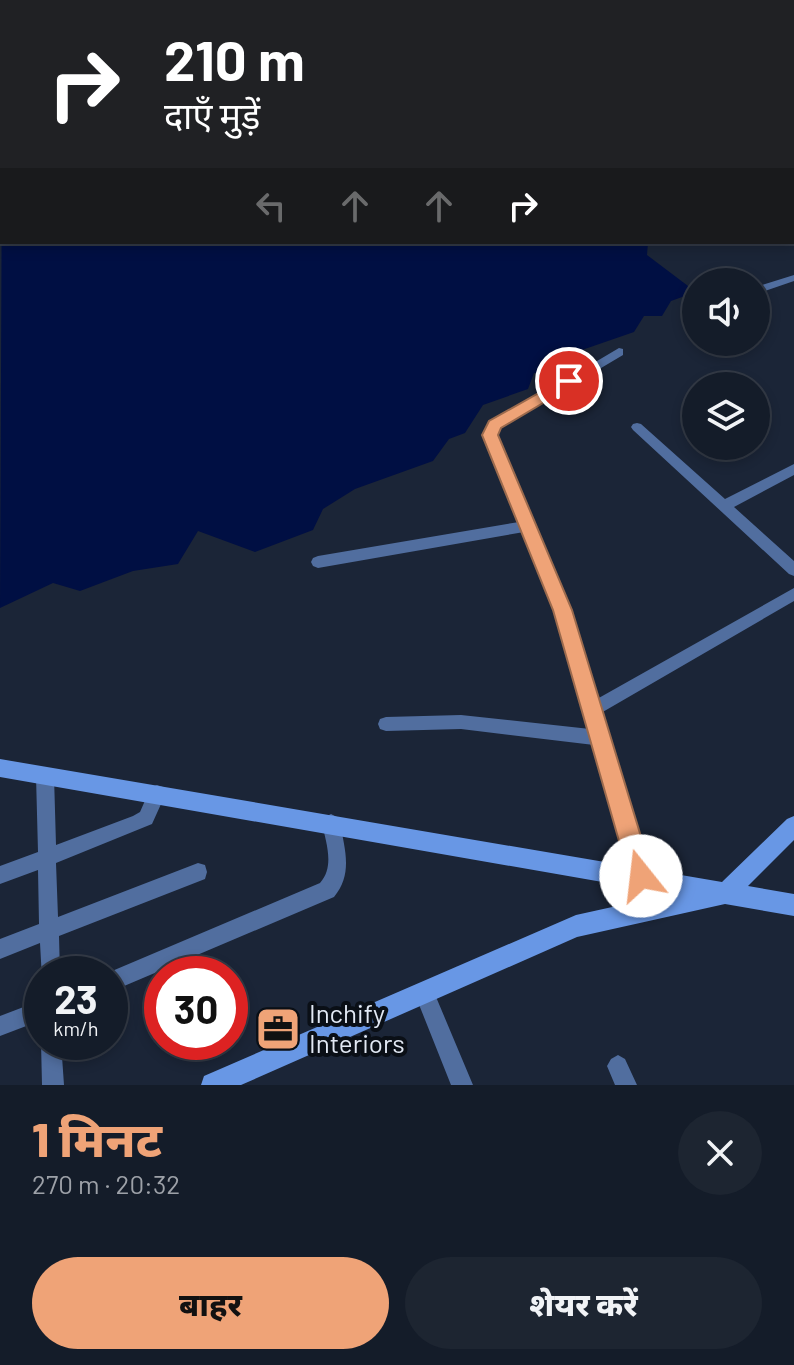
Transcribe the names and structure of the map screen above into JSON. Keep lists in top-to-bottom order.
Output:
{
  "places": {
    "office": ["Inchify Interiors"]
  },
  "page": {
    "turn": ["210 m", "दाएँ मुड़ें"],
    "speed": "23 km/h",
    "limit": "30",
    "heading": ["1 मिनट", "270 m · 20:32"],
    "buttons": ["बाहर", "शेयर करें"]
  }
}
